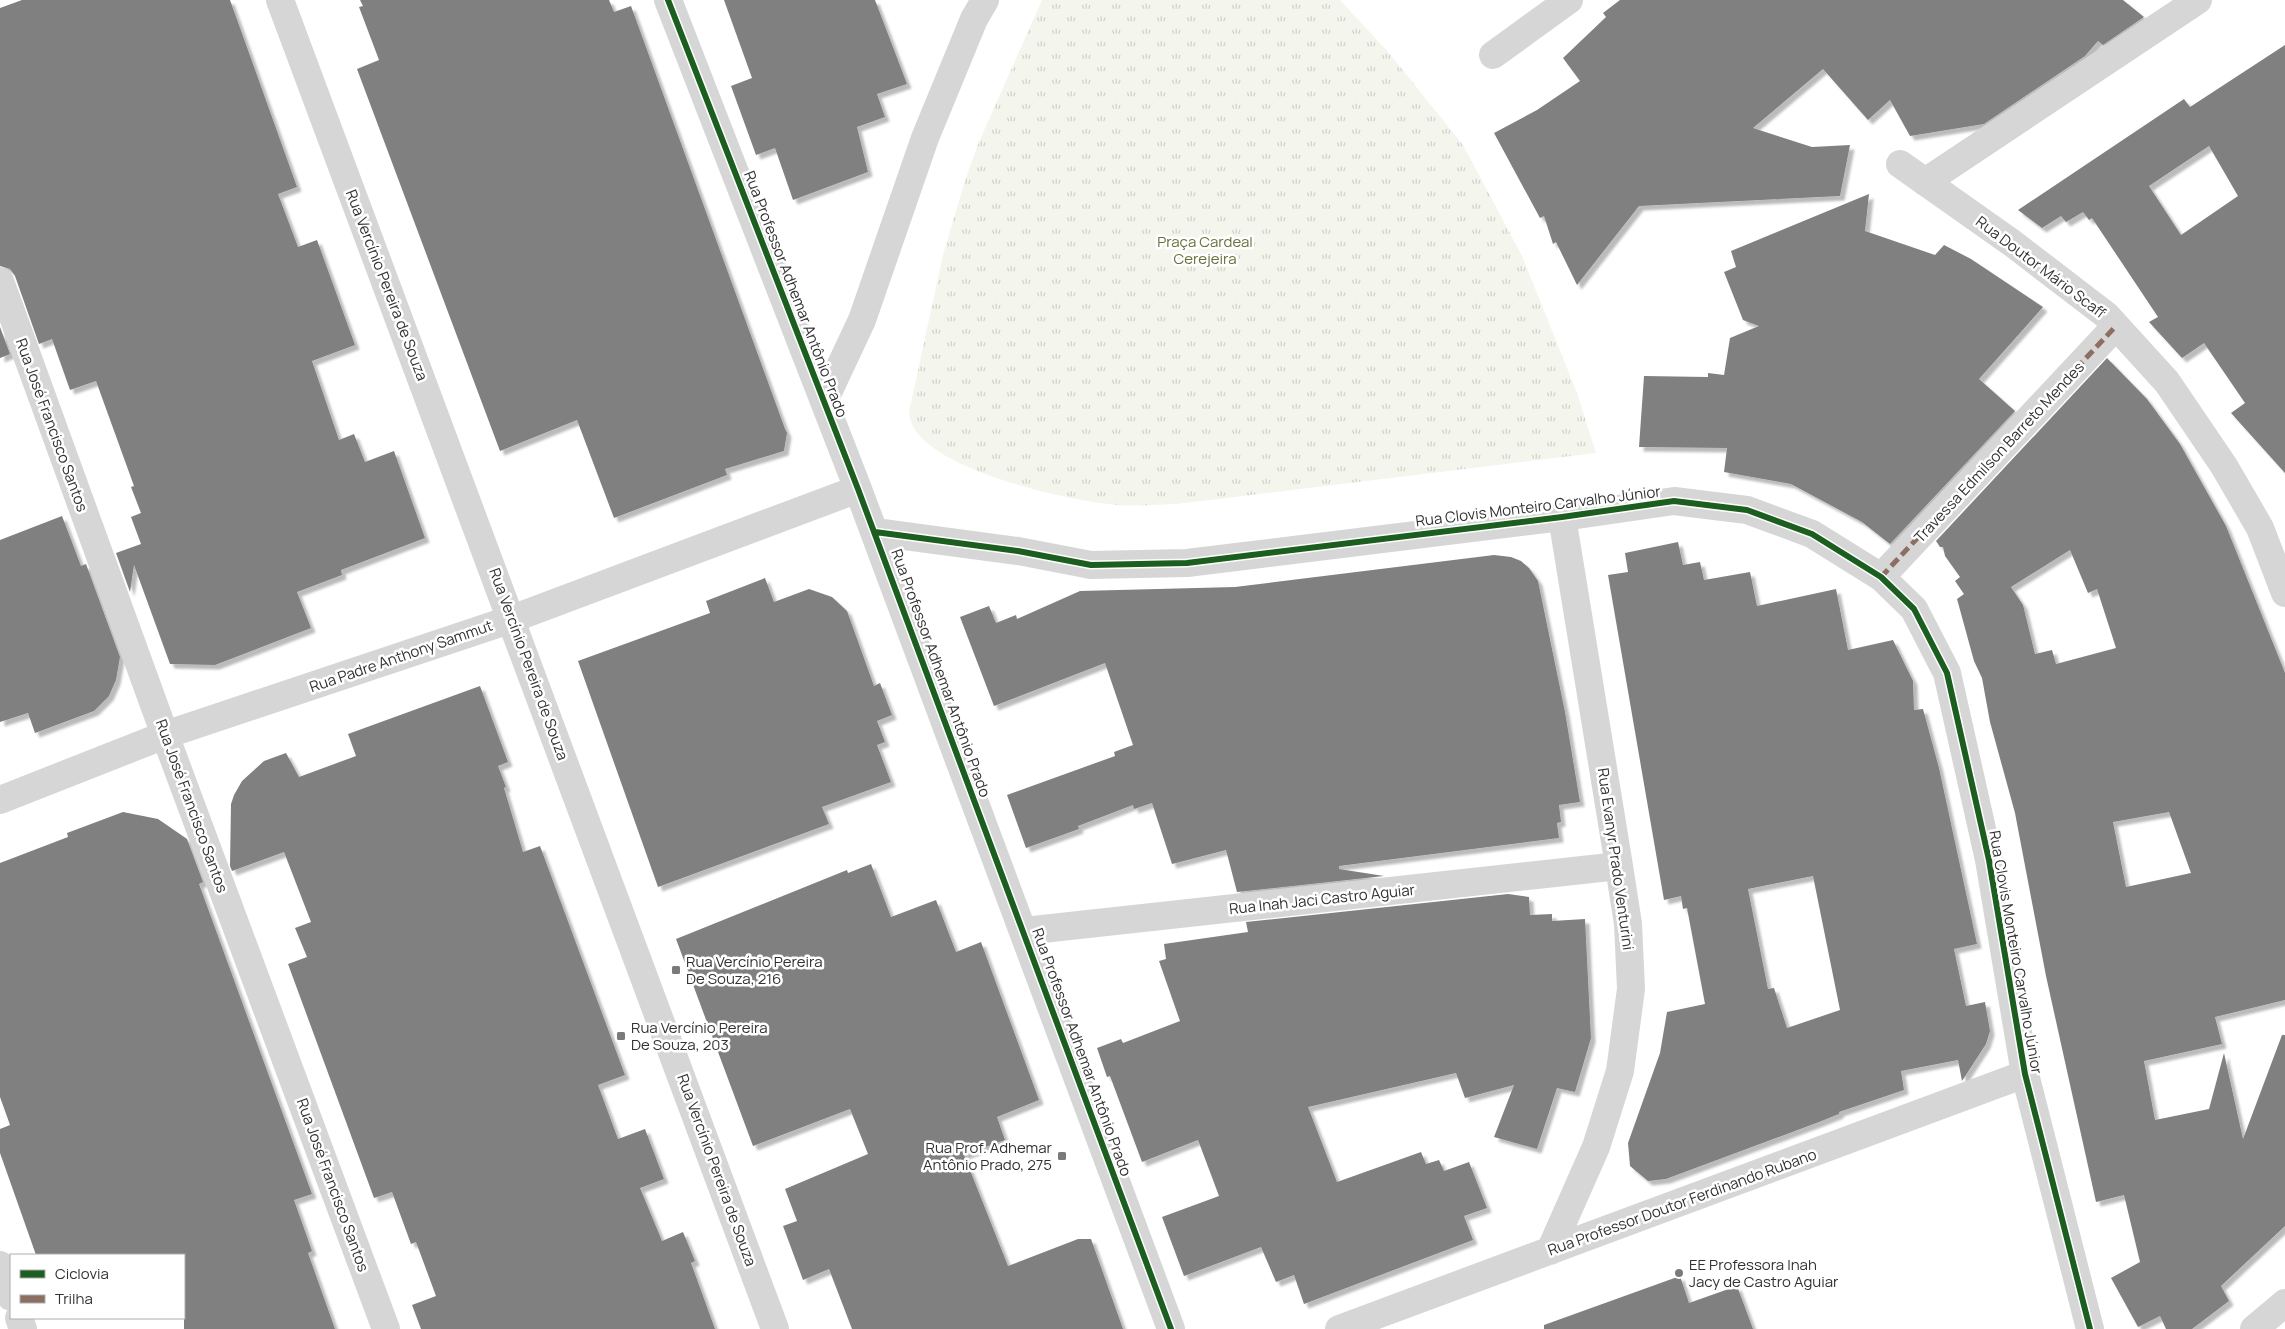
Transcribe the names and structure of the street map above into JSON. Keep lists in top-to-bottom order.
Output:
{
  "streets": {
    "street": [
      "Rua Doutor Mário Scaff",
      "Rua Vercínio Pereira de Souza",
      "Rua Professor Adhemar Antônio Prado",
      "Rua José Francisco Santos",
      "Travessa Edmilson Barreto Mendes",
      "Rua Clovis Monteiro Carvalho Júnior",
      "Rua Padre Anthony Sammut",
      "Rua Evanyr Prado Venturini",
      "Rua Inah Jaci Castro Aguiar",
      "Rua Professor Doutor Ferdinando Rubano"
    ]
  },
  "crossings": [
    ["Rua Doutor Mário Scaff", "Travessa Edmilson Barreto Mendes"],
    ["Rua Vercínio Pereira de Souza", "Rua Padre Anthony Sammut"],
    ["Rua Professor Adhemar Antônio Prado", "Rua Clovis Monteiro Carvalho Júnior"],
    ["Rua Professor Adhemar Antônio Prado", "Rua Padre Anthony Sammut"],
    ["Rua Professor Adhemar Antônio Prado", "Rua Inah Jaci Castro Aguiar"],
    ["Rua José Francisco Santos", "Rua Padre Anthony Sammut"],
    ["Travessa Edmilson Barreto Mendes", "Rua Clovis Monteiro Carvalho Júnior"],
    ["Rua Clovis Monteiro Carvalho Júnior", "Rua Evanyr Prado Venturini"],
    ["Rua Clovis Monteiro Carvalho Júnior", "Rua Professor Doutor Ferdinando Rubano"],
    ["Rua Evanyr Prado Venturini", "Rua Inah Jaci Castro Aguiar"],
    ["Rua Evanyr Prado Venturini", "Rua Professor Doutor Ferdinando Rubano"]
  ],
  "parks": ["Praça Cardeal Cerejeira"],
  "places": {
    "transit": ["Rua Vercínio Pereira De Souza, 216", "Rua Vercínio Pereira De Souza, 203", "Rua Prof. Adhemar Antônio Prado, 275"],
    "other": ["EE Professora Inah Jacy de Castro Aguiar"]
  },
  "legend": ["Ciclovia", "Trilha"]
}
